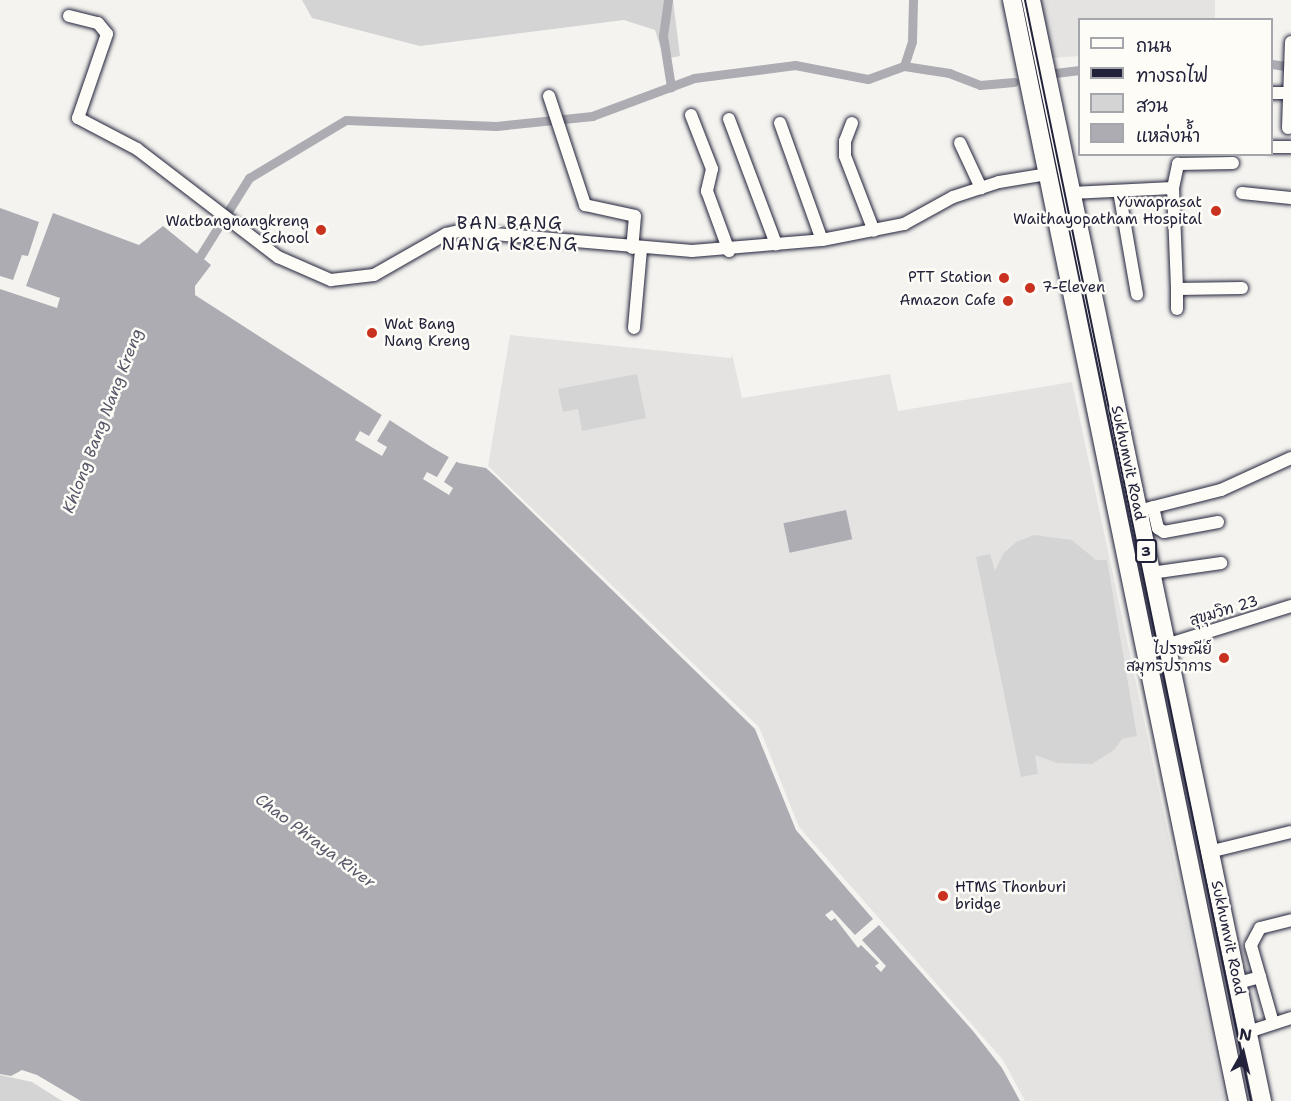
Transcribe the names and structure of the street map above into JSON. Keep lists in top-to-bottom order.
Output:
{
  "streets": {
    "highway": ["Sukhumvit Road", "3"],
    "street": ["สุขุมวิท 23"]
  },
  "crossings": [
    ["Sukhumvit Road", "สุขุมวิท 23"]
  ],
  "districts": ["BAN BANG NANG KRENG"],
  "water": ["Khlong Bang Nang Kreng", "Chao Phraya River"],
  "places": [
    "Yuwaprasat Waithayopatham Hospital",
    "Watbangnangkreng School",
    "PTT Station",
    "7-Eleven",
    "Amazon Cafe",
    "Wat Bang Nang Kreng",
    "ไปรษณีย์ สมุทรปราการ",
    "HTMS Thonburi bridge"
  ],
  "legend": [
    "ถนน",
    "ทางรถไฟ",
    "สวน",
    "แหล่งน้ำ"
  ],
  "north": "top"
}
